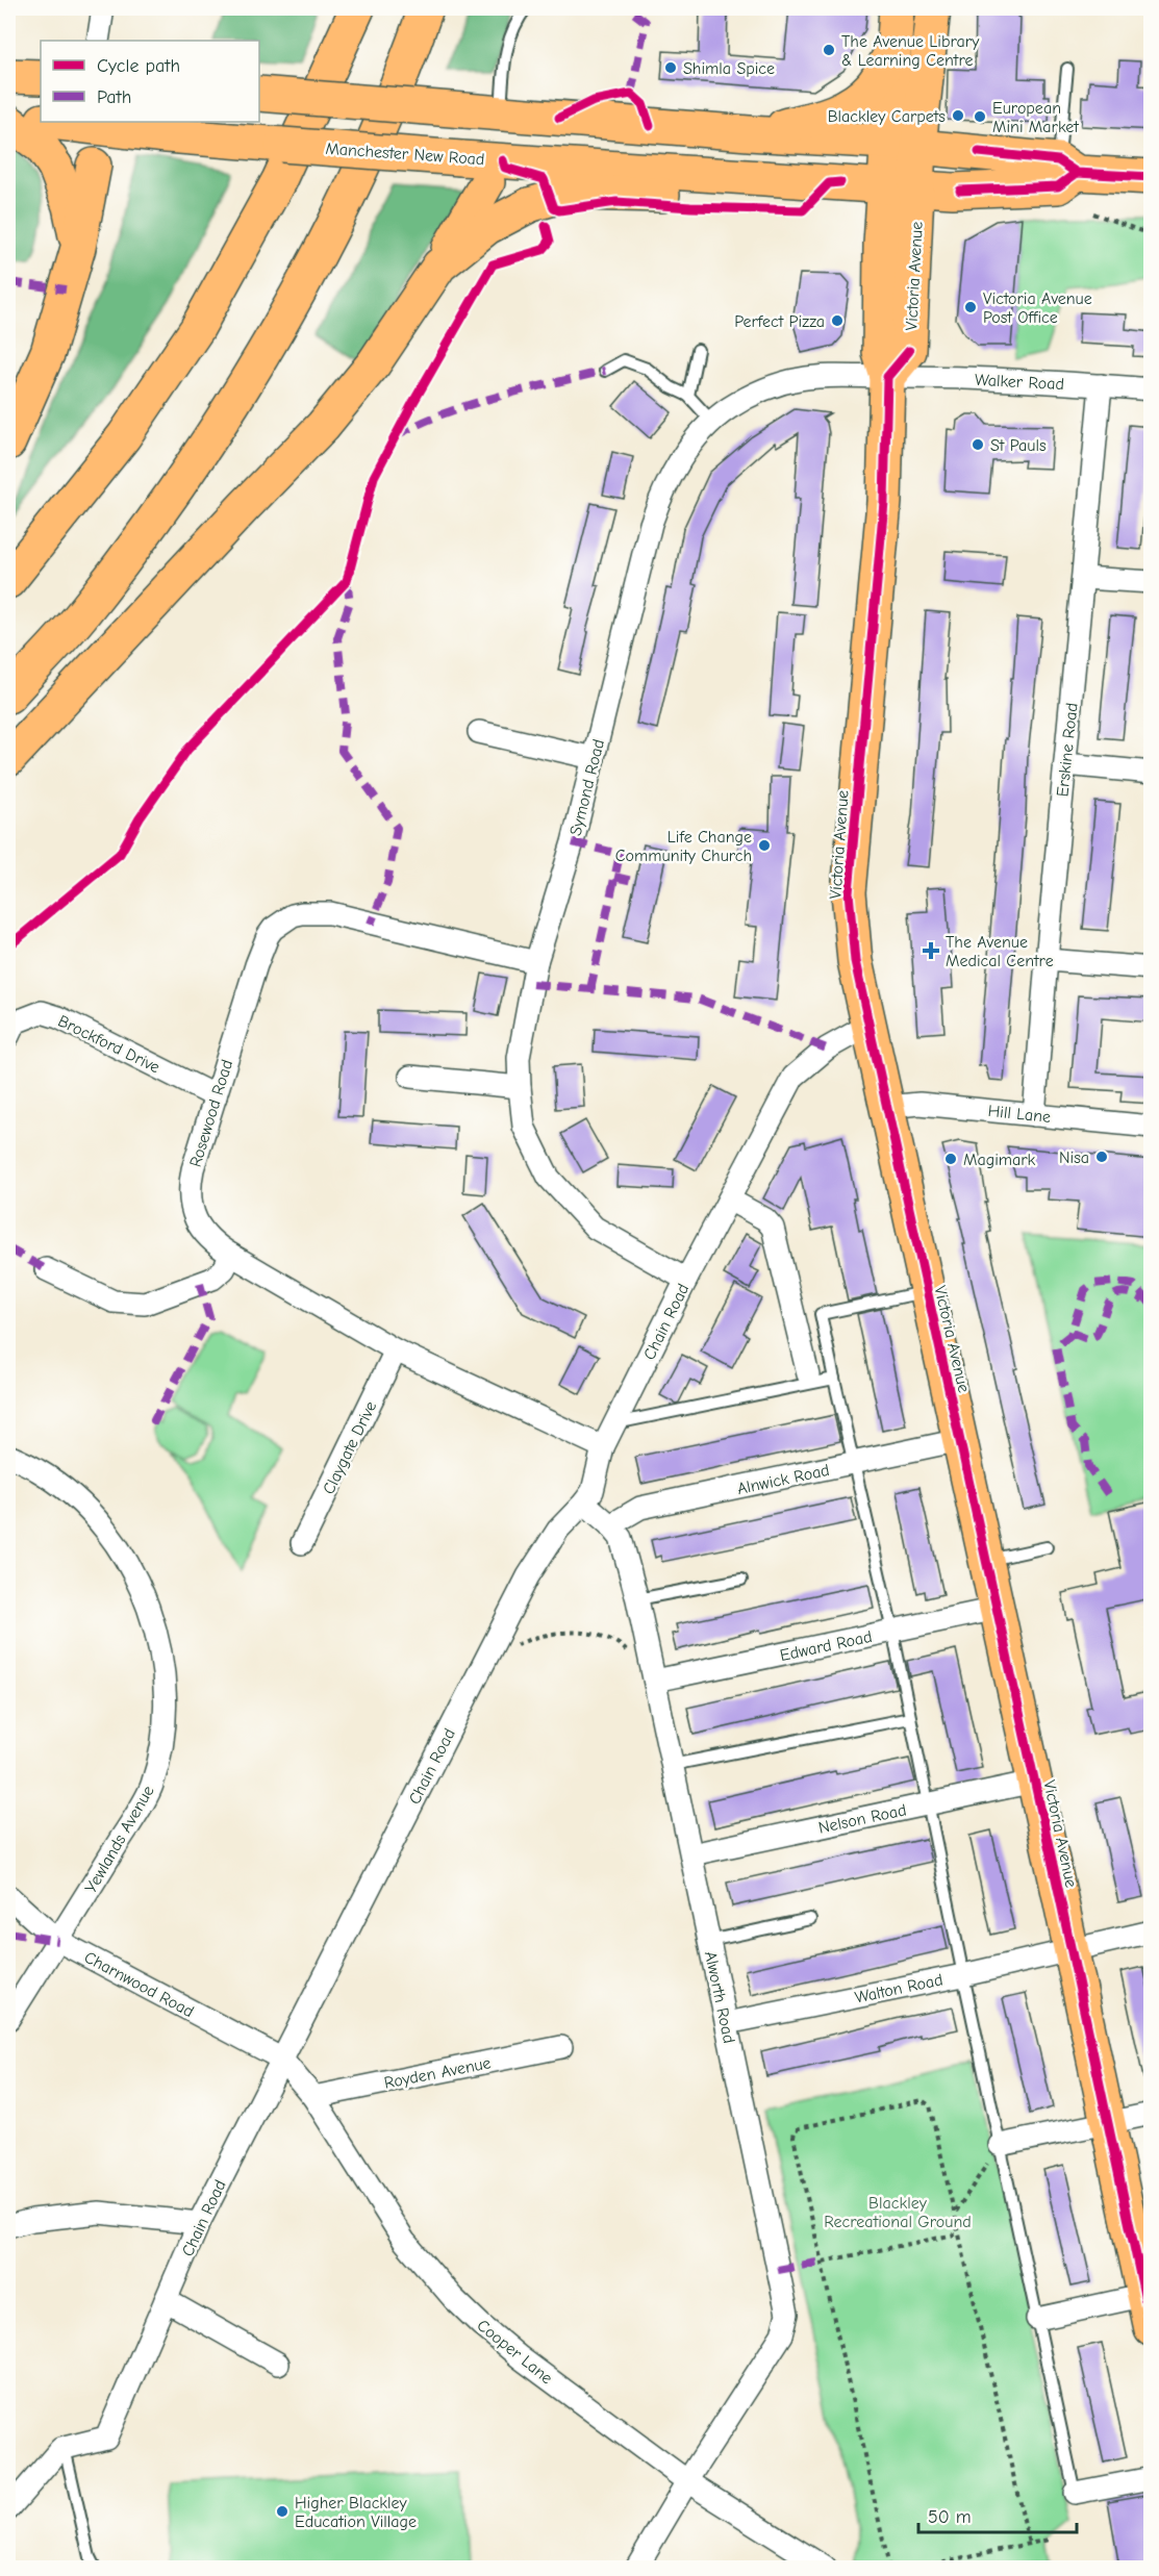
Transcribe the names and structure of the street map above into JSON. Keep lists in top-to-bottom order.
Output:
{
  "streets": {
    "main road": ["Manchester New Road", "Victoria Avenue"],
    "street": [
      "Walker Road",
      "Erskine Road",
      "Symond Road",
      "Brockford Drive",
      "Rosewood Road",
      "Hill Lane",
      "Chain Road",
      "Claygate Drive",
      "Alnwick Road",
      "Edward Road",
      "Nelson Road",
      "Yewlands Avenue",
      "Charnwood Road",
      "Walton Road",
      "Alworth Road",
      "Royden Avenue",
      "Cooper Lane"
    ]
  },
  "crossings": [
    ["Manchester New Road", "Victoria Avenue"],
    ["Victoria Avenue", "Walker Road"],
    ["Victoria Avenue", "Symond Road"],
    ["Victoria Avenue", "Hill Lane"],
    ["Victoria Avenue", "Chain Road"],
    ["Victoria Avenue", "Alnwick Road"],
    ["Victoria Avenue", "Edward Road"],
    ["Victoria Avenue", "Nelson Road"],
    ["Victoria Avenue", "Walton Road"],
    ["Walker Road", "Erskine Road"],
    ["Walker Road", "Symond Road"],
    ["Erskine Road", "Hill Lane"],
    ["Symond Road", "Rosewood Road"],
    ["Symond Road", "Chain Road"],
    ["Brockford Drive", "Rosewood Road"],
    ["Rosewood Road", "Chain Road"],
    ["Rosewood Road", "Claygate Drive"],
    ["Chain Road", "Charnwood Road"],
    ["Chain Road", "Alworth Road"],
    ["Chain Road", "Cooper Lane"],
    ["Alnwick Road", "Alworth Road"],
    ["Edward Road", "Alworth Road"],
    ["Nelson Road", "Alworth Road"],
    ["Yewlands Avenue", "Charnwood Road"],
    ["Charnwood Road", "Cooper Lane"],
    ["Walton Road", "Alworth Road"],
    ["Alworth Road", "Cooper Lane"],
    ["Royden Avenue", "Cooper Lane"]
  ],
  "parks": ["Blackley Recreational Ground"],
  "places": {
    "other": [
      "The Avenue Library & Learning Centre",
      "Shimla Spice",
      "Blackley Carpets",
      "European Mini Market",
      "Victoria Avenue Post Office",
      "Perfect Pizza",
      "St Pauls",
      "Life Change Community Church",
      "Nisa",
      "Magimark",
      "Higher Blackley Education Village"
    ],
    "health": ["The Avenue Medical Centre"]
  },
  "legend": ["Cycle path", "Path"],
  "scale_bar": "50 m"
}
